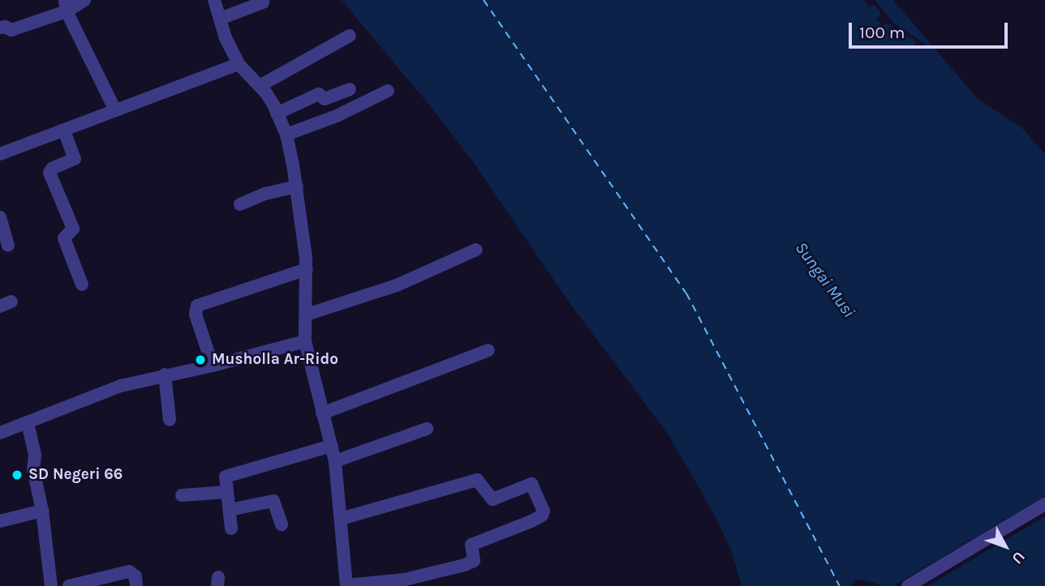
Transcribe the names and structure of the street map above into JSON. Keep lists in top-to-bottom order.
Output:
{
  "water": ["Sungai Musi"],
  "places": ["Musholla Ar-Rido", "SD Negeri 66"],
  "scale_bar": "100 m",
  "north": "bottom right"
}
